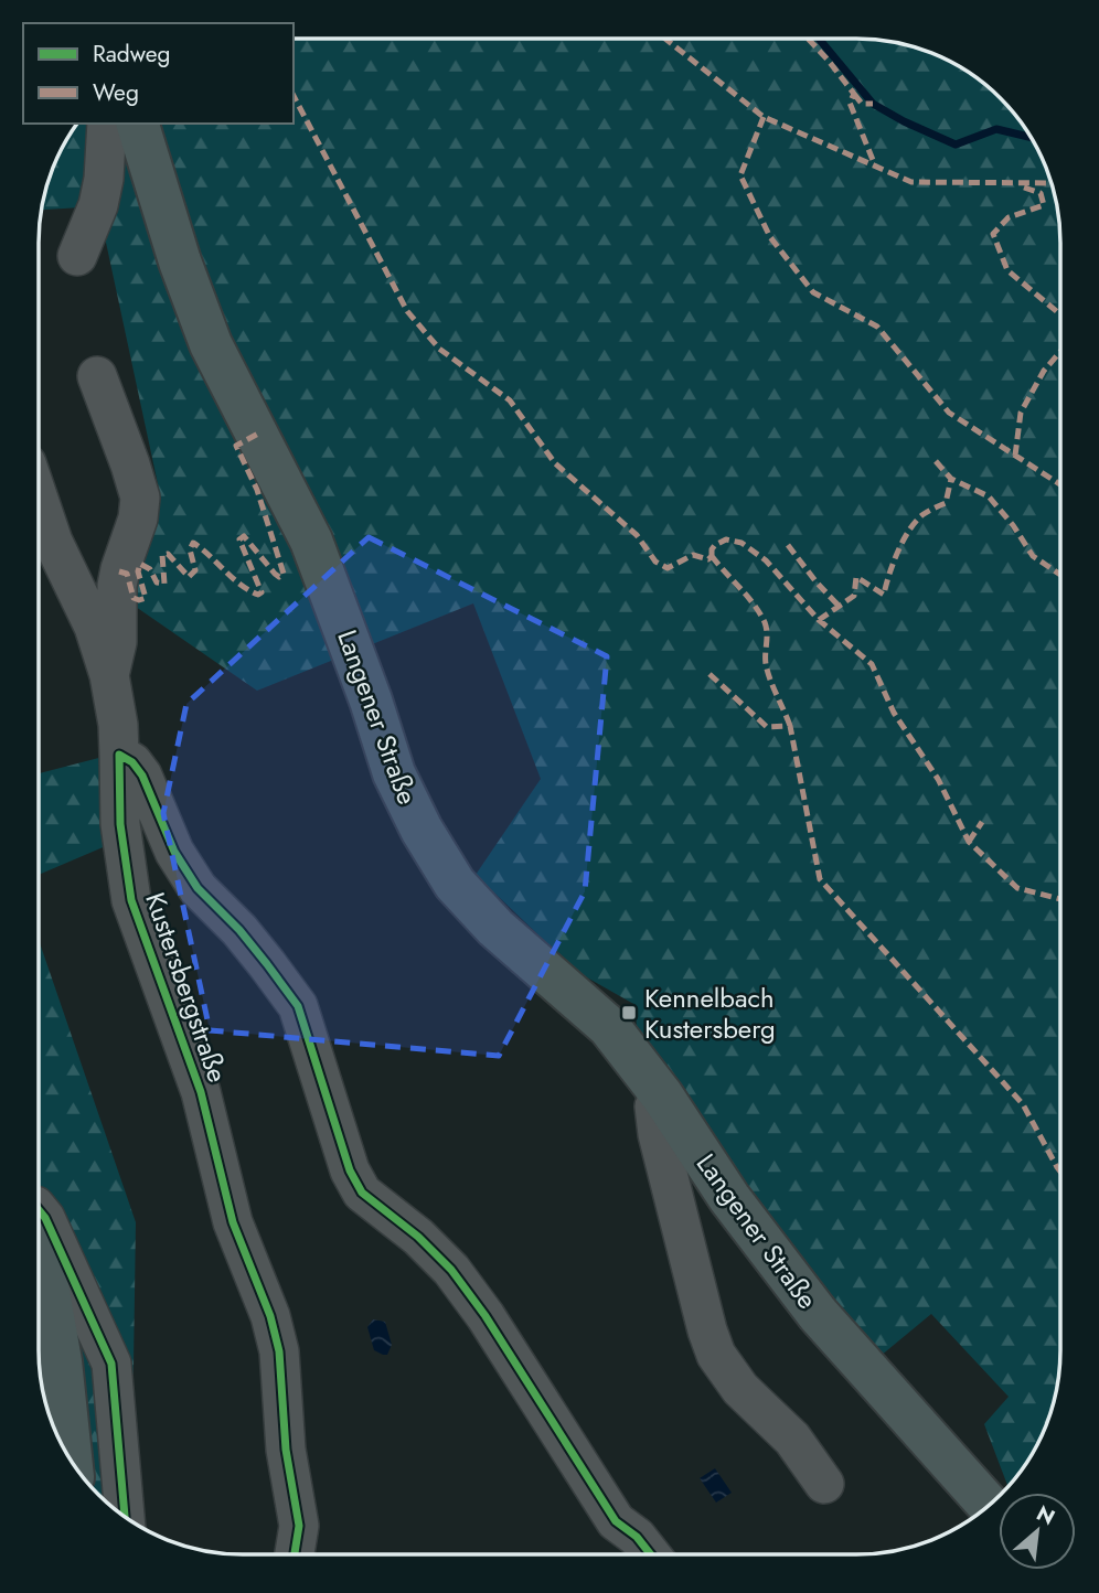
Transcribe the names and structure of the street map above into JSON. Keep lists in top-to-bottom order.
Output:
{
  "streets": {
    "main road": ["Langener Straße"],
    "street": ["Kustersbergstraße"]
  },
  "places": {
    "transit": ["Kennelbach Kustersberg"]
  },
  "legend": ["Radweg", "Weg"],
  "north": "top right"
}
